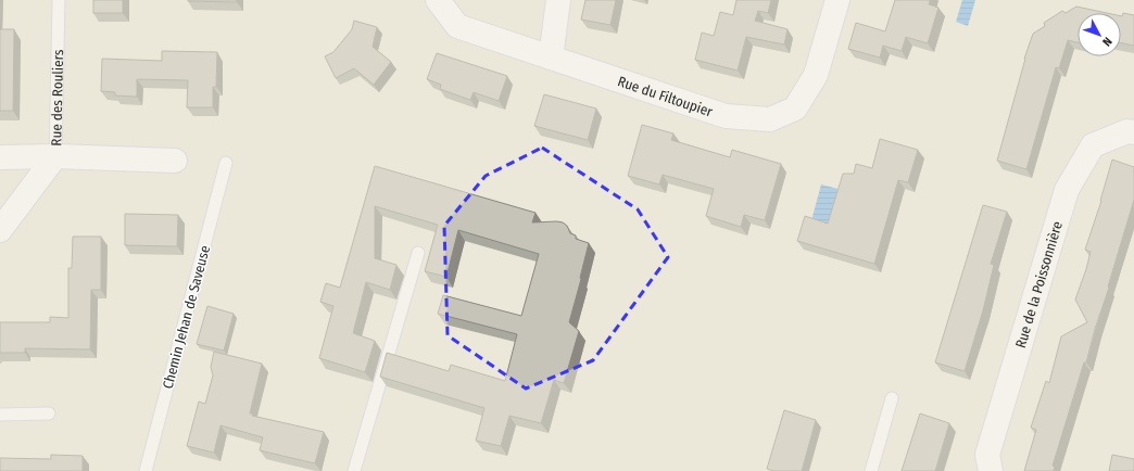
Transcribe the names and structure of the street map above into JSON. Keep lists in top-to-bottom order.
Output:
{
  "streets": {
    "street": ["Rue du Filtoupier", "Rue des Rouliers", "Rue de la Poissonnière"],
    "lane": ["Chemin Jehan de Saveuse"]
  },
  "north": "bottom right"
}
